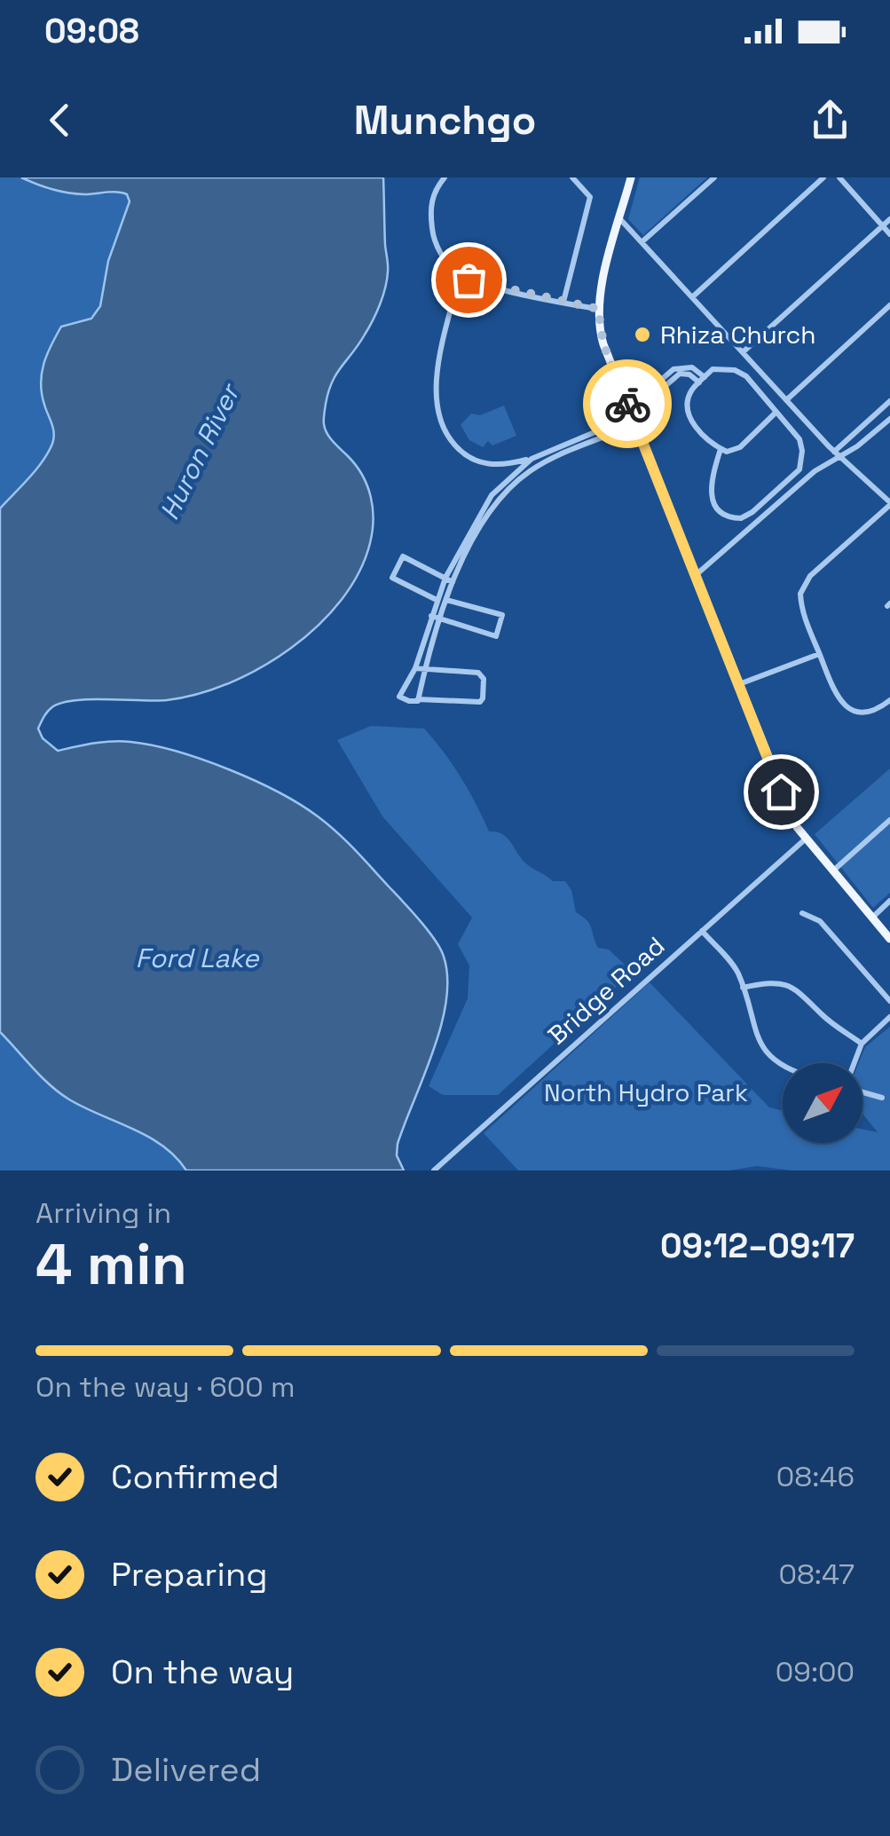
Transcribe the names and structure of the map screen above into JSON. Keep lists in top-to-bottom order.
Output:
{
  "streets": {
    "street": ["Bridge Road"]
  },
  "water": ["Huron River", "Ford Lake"],
  "parks": ["North Hydro Park"],
  "places": ["Rhiza Church"],
  "north": "top right",
  "page": {
    "status": "09:08",
    "header": "Munchgo",
    "heading": ["4 min", "Arriving in", "09:12–09:17"],
    "bar": "On the way · 600 m",
    "list": [
      ["Confirmed", "08:46"],
      ["Preparing", "08:47"],
      ["On the way", "09:00"],
      "Delivered"
    ]
  }
}
